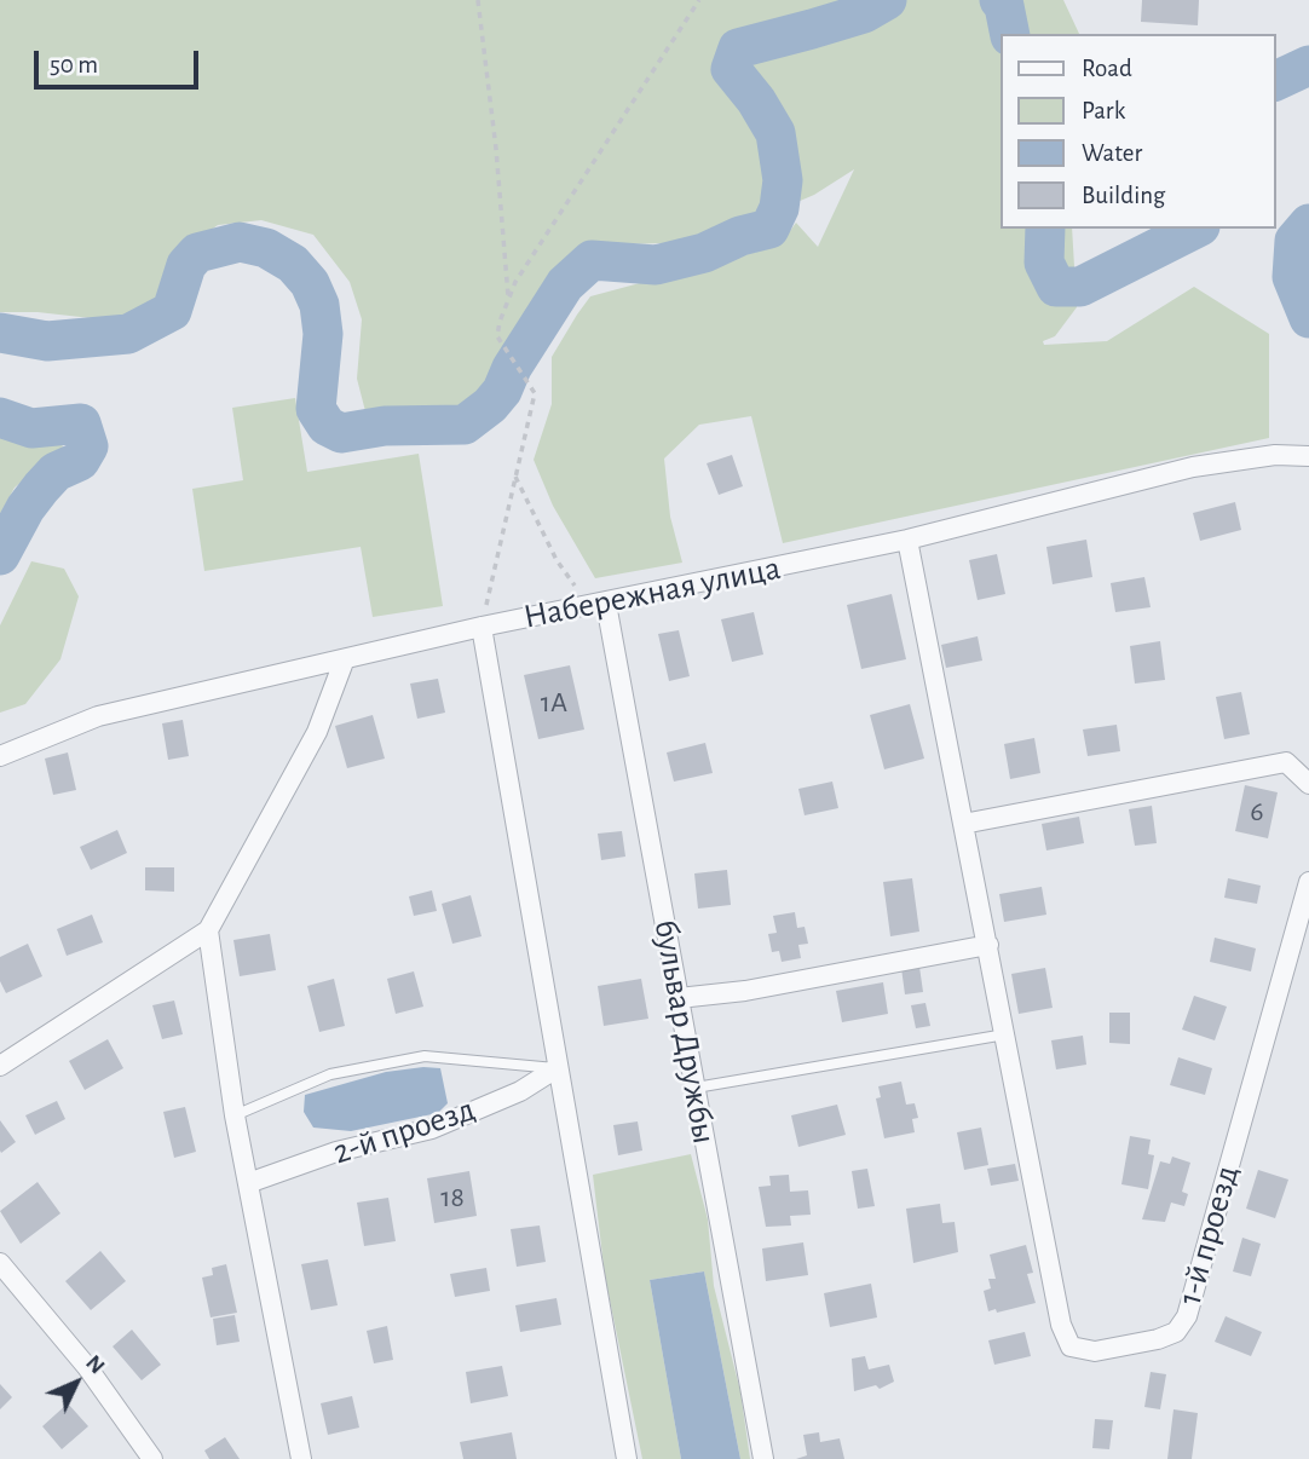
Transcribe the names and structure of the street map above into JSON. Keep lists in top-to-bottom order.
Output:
{
  "streets": {
    "street": [
      "Набережная улица",
      "бульвар Дружбы",
      "2-й проезд",
      "1-й проезд"
    ]
  },
  "crossings": [
    ["Набережная улица", "бульвар Дружбы"],
    ["Набережная улица", "1-й проезд"]
  ],
  "house_numbers": ["1А", "6", "18"],
  "legend": [
    "Road",
    "Park",
    "Water",
    "Building"
  ],
  "scale_bar": "50 m",
  "north": "top right"
}
